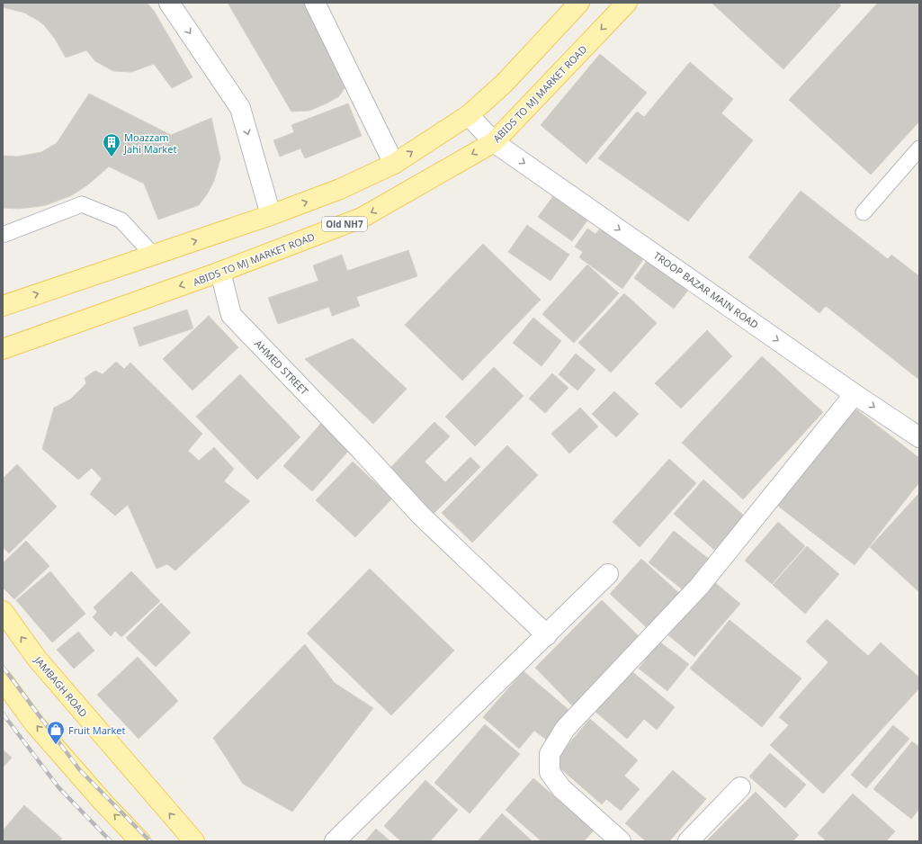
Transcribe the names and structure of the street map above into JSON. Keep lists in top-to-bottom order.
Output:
{
  "streets": {
    "main road": ["ABIDS TO MJ MARKET ROAD", "Old NH7", "JAMBAGH ROAD"],
    "street": ["TROOP BAZAR MAIN ROAD", "AHMED STREET"]
  },
  "crossings": [
    ["ABIDS TO MJ MARKET ROAD", "TROOP BAZAR MAIN ROAD"],
    ["ABIDS TO MJ MARKET ROAD", "AHMED STREET"]
  ],
  "one_way": ["TROOP BAZAR MAIN ROAD"],
  "places": {
    "building": ["Moazzam Jahi Market"],
    "shop": ["Fruit Market"]
  }
}
